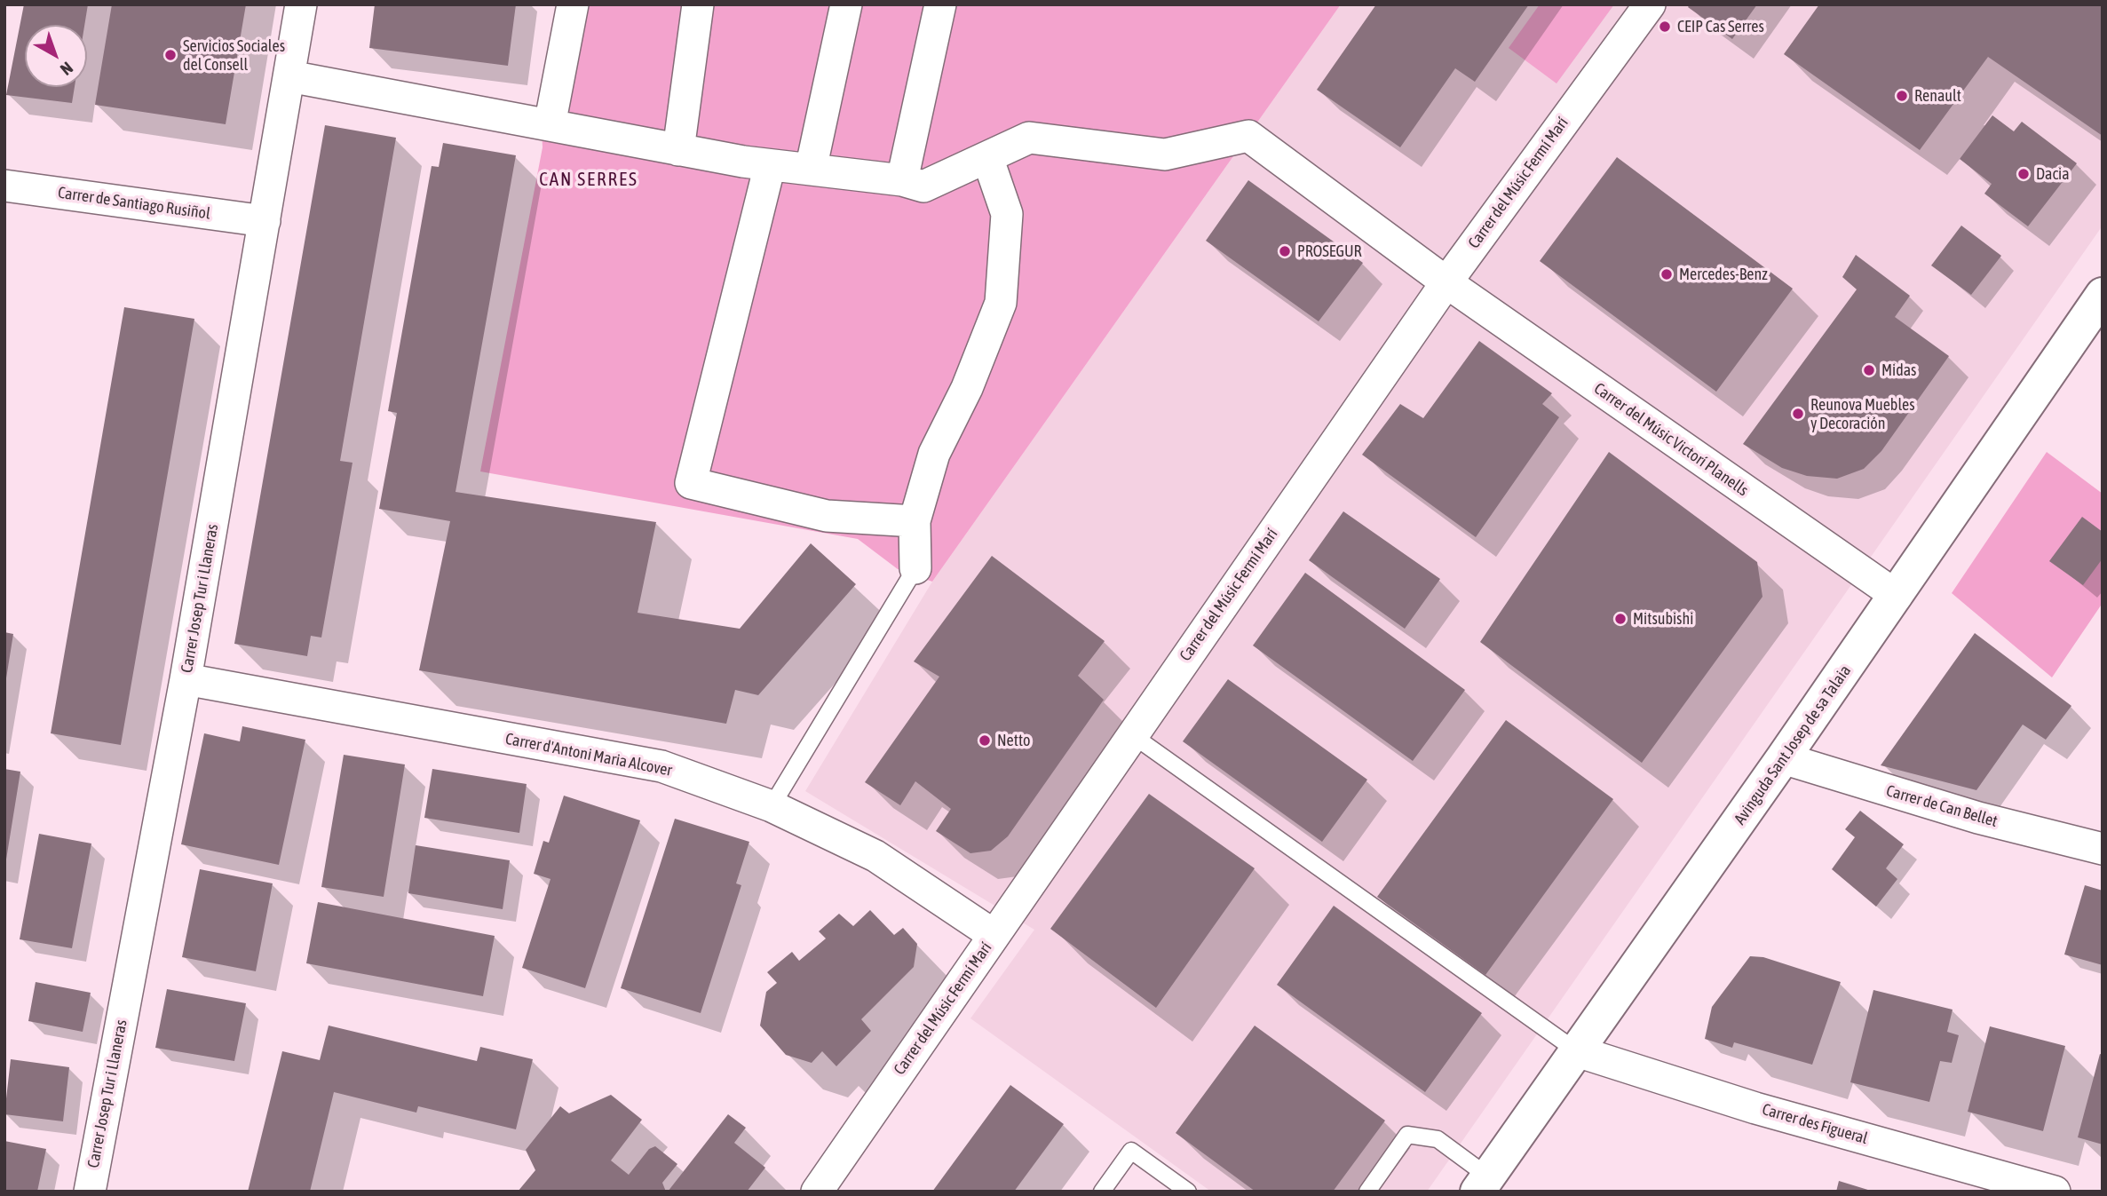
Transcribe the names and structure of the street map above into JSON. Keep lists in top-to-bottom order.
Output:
{
  "streets": {
    "main road": ["Avinguda Sant Josep de sa Talaia"],
    "street": [
      "Carrer del Músic Fermí Marí",
      "Carrer de Santiago Rusiñol",
      "Carrer del Músic Victorí Planells",
      "Carrer Josep Tur i Llaneras",
      "Carrer d'Antoni Maria Alcover",
      "Carrer de Can Bellet",
      "Carrer des Figueral"
    ]
  },
  "crossings": [
    ["Carrer del Músic Fermí Marí", "Carrer del Músic Victorí Planells"],
    ["Carrer del Músic Fermí Marí", "Carrer d'Antoni Maria Alcover"],
    ["Carrer de Santiago Rusiñol", "Carrer Josep Tur i Llaneras"],
    ["Carrer del Músic Victorí Planells", "Carrer Josep Tur i Llaneras"],
    ["Carrer del Músic Victorí Planells", "Avinguda Sant Josep de sa Talaia"],
    ["Carrer Josep Tur i Llaneras", "Carrer d'Antoni Maria Alcover"],
    ["Avinguda Sant Josep de sa Talaia", "Carrer de Can Bellet"],
    ["Avinguda Sant Josep de sa Talaia", "Carrer des Figueral"]
  ],
  "districts": ["CAN SERRES"],
  "places": [
    "CEIP Cas Serres",
    "Servicios Sociales del Consell",
    "Renault",
    "Dacia",
    "PROSEGUR",
    "Mercedes-Benz",
    "Midas",
    "Reunova Muebles y Decoración",
    "Mitsubishi",
    "Netto"
  ],
  "north": "bottom right"
}
